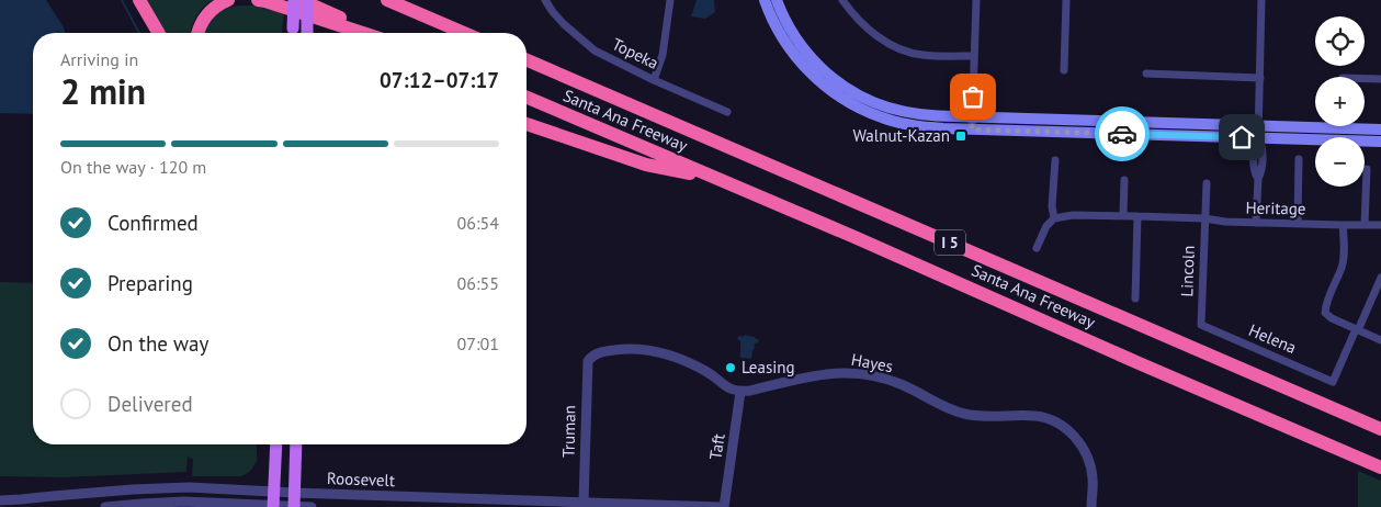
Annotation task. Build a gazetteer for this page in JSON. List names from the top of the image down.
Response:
{
  "streets": {
    "highway": ["Santa Ana Freeway", "I 5"],
    "street": [
      "Topeka",
      "Heritage",
      "Lincoln",
      "Helena",
      "Hayes",
      "Truman",
      "Taft",
      "Roosevelt"
    ]
  },
  "crossings": [
    ["Heritage", "Lincoln"],
    ["Lincoln", "Helena"],
    ["Hayes", "Truman"],
    ["Hayes", "Taft"],
    ["Truman", "Taft"],
    ["Truman", "Roosevelt"],
    ["Taft", "Roosevelt"]
  ],
  "places": {
    "transit": ["Walnut-Kazan"],
    "other": ["Leasing"]
  },
  "page": {
    "map_buttons": ["+", "−"],
    "heading": ["2 min", "Arriving in", "07:12–07:17"],
    "bar": "On the way · 120 m",
    "list": [
      ["Confirmed", "06:54"],
      ["Preparing", "06:55"],
      ["On the way", "07:01"],
      "Delivered"
    ]
  }
}
